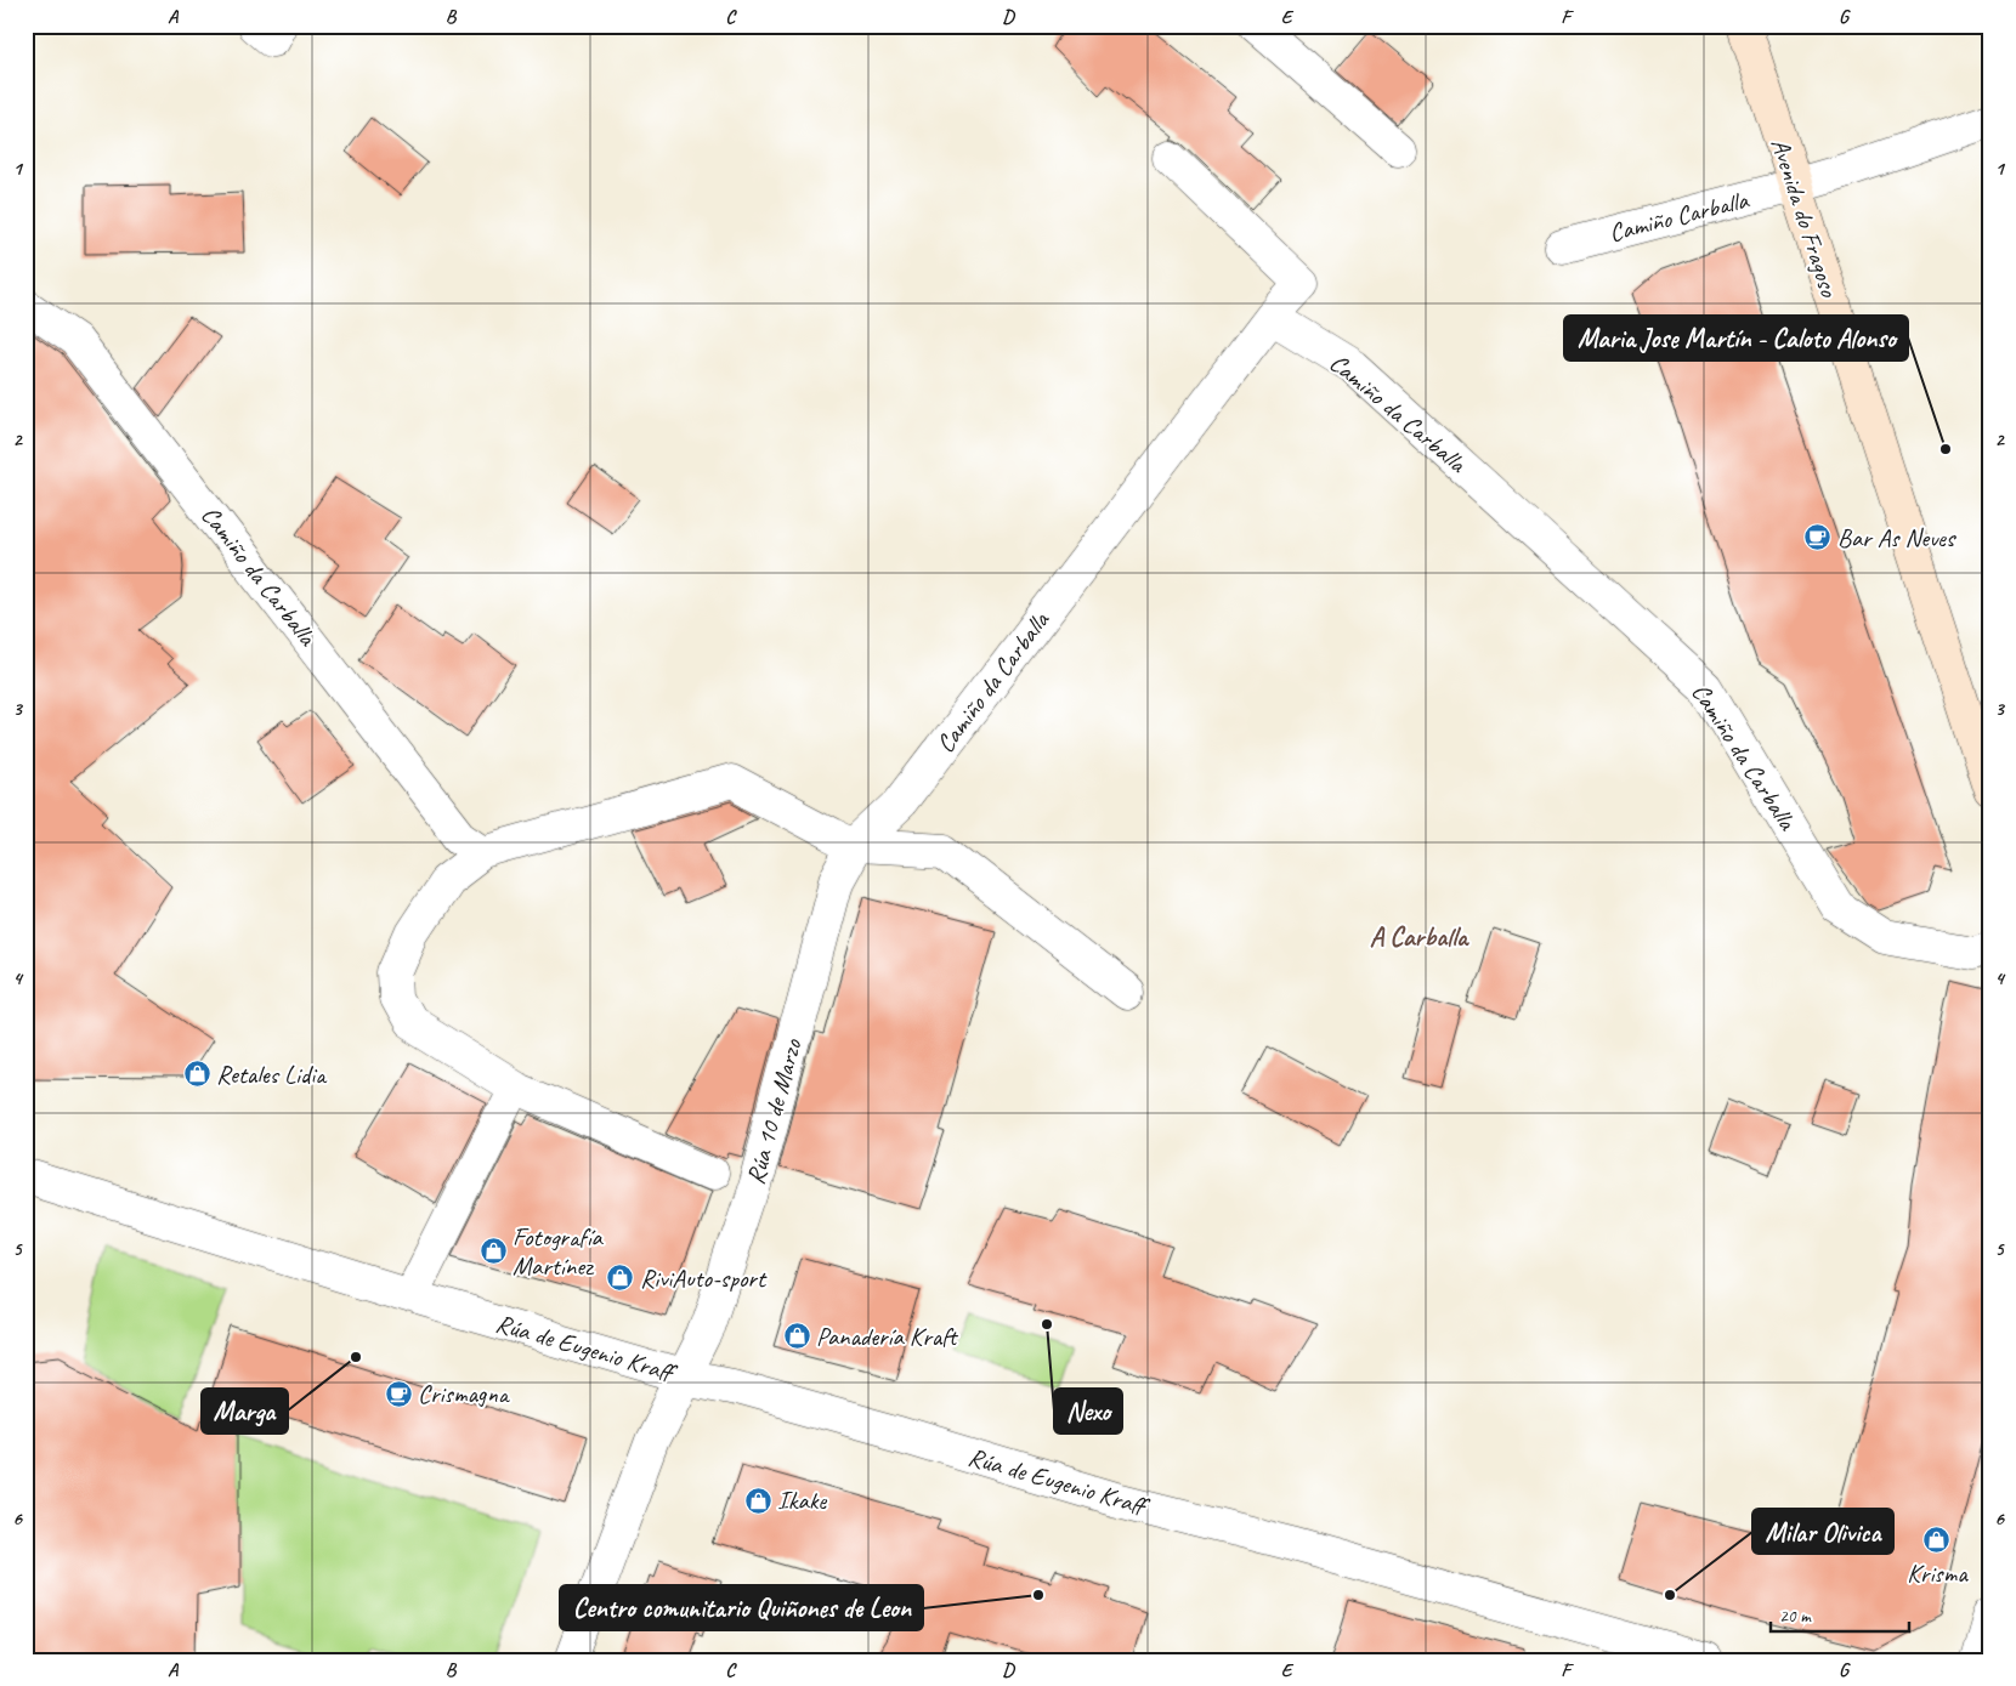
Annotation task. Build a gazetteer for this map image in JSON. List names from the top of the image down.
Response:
{
  "streets": {
    "main road": ["Avenida do Fragoso"],
    "street": [
      "Camiño Carballa",
      "Camiño da Carballa",
      "Rúa 10 de Marzo",
      "Rúa de Eugenio Kraff"
    ]
  },
  "crossings": [
    ["Camiño Carballa", "Avenida do Fragoso"],
    ["Camiño da Carballa", "Rúa 10 de Marzo"],
    ["Rúa 10 de Marzo", "Rúa de Eugenio Kraff"]
  ],
  "districts": ["A Carballa"],
  "places": {
    "other": [
      "Maria Jose Martín - Caloto Alonso",
      "Nexo",
      "Marga",
      "Centro comunitario Quiñones de Leon",
      "Milar Olivica"
    ],
    "cafe": ["Bar As Neves", "Crismagna"],
    "shop": [
      "Retales Lidia",
      "Fotografía Martínez",
      "RiviAuto-sport",
      "Panadería Kraft",
      "Ikake",
      "Krisma"
    ]
  },
  "scale_bar": "20 m",
  "grid": {
    "columns": [
      "A",
      "B",
      "C",
      "D",
      "E",
      "F",
      "G"
    ],
    "rows": [
      "1",
      "2",
      "3",
      "4",
      "5",
      "6"
    ]
  }
}
